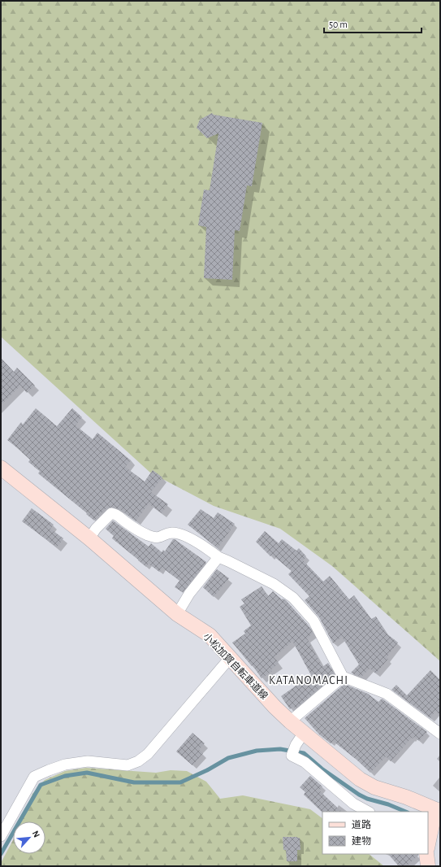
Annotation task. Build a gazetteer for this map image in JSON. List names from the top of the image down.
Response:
{
  "streets": {
    "main road": ["小松加賀自転車道線"]
  },
  "districts": ["KATANOMACHI"],
  "legend": ["道路", "建物"],
  "scale_bar": "50 m",
  "north": "top right"
}
